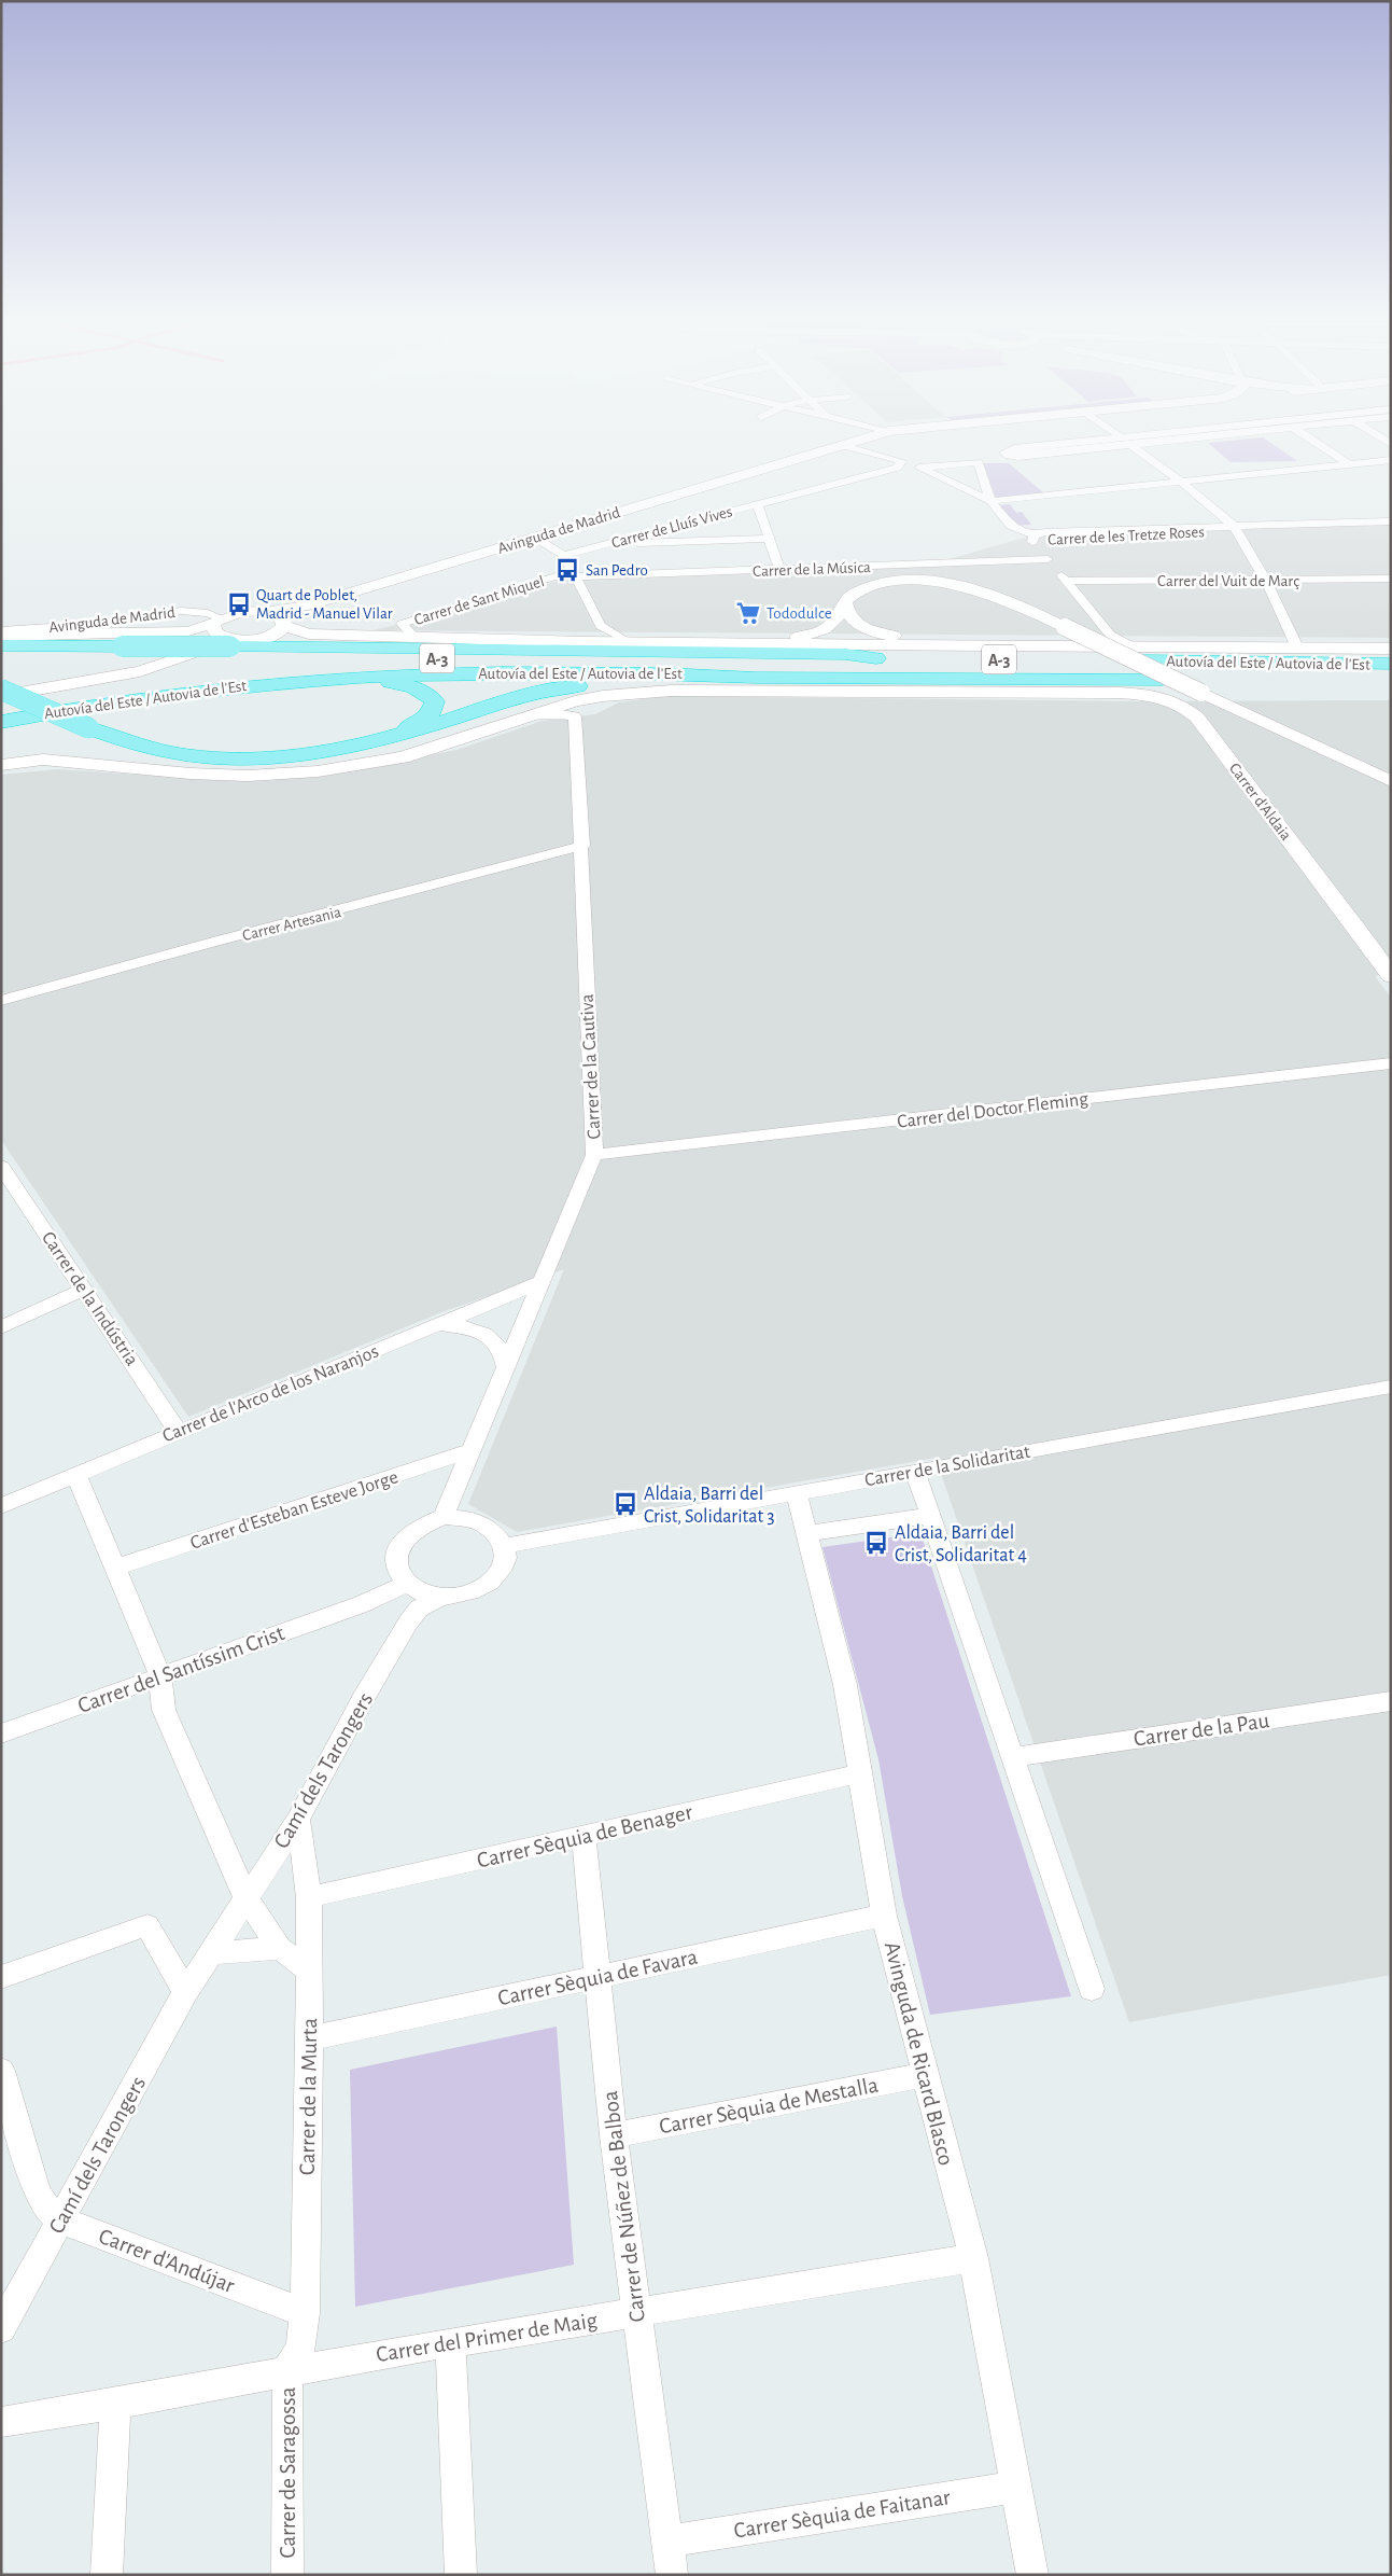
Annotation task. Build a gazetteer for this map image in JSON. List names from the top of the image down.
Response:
{
  "streets": {
    "highway": ["A-3", "Autovía del Este / Autovia de l'Est"],
    "street": [
      "Carrer de Lluís Vives",
      "Avinguda de Madrid",
      "Carrer de les Tretze Roses",
      "Carrer de la Música",
      "Carrer del Vuit de Març",
      "Carrer de Sant Miquel",
      "Carrer d'Aldaia",
      "Carrer Artesania",
      "Carrer de la Cautiva",
      "Carrer del Doctor Fleming",
      "Carrer de la Indústria",
      "Carrer de l'Arco de los Naranjos",
      "Carrer de la Solidaritat",
      "Carrer d'Esteban Esteve Jorge",
      "Carrer del Santíssim Crist",
      "Carrer de la Pau",
      "Camí dels Tarongers",
      "Carrer Sèquia de Benager",
      "Carrer Sèquia de Favara",
      "Avinguda de Ricard Blasco",
      "Carrer de la Murta",
      "Carrer Sèquia de Mestalla",
      "Carrer de Núñez de Balboa",
      "Carrer d'Andújar",
      "Carrer del Primer de Maig",
      "Carrer de Saragossa",
      "Carrer Sèquia de Faitanar"
    ]
  },
  "crossings": [
    ["Carrer de Lluís Vives", "Avinguda de Madrid"],
    ["Carrer de la Música", "Carrer de Sant Miquel"],
    ["Carrer Artesania", "Carrer de la Cautiva"],
    ["Carrer de la Cautiva", "Carrer del Doctor Fleming"],
    ["Carrer de la Cautiva", "Carrer de l'Arco de los Naranjos"],
    ["Carrer de la Cautiva", "Carrer de la Solidaritat"],
    ["Carrer de la Cautiva", "Carrer d'Esteban Esteve Jorge"],
    ["Carrer de la Cautiva", "Carrer del Santíssim Crist"],
    ["Carrer de la Cautiva", "Camí dels Tarongers"],
    ["Carrer de la Indústria", "Carrer de l'Arco de los Naranjos"],
    ["Carrer de la Solidaritat", "Carrer del Santíssim Crist"],
    ["Carrer de la Solidaritat", "Camí dels Tarongers"],
    ["Carrer de la Solidaritat", "Avinguda de Ricard Blasco"],
    ["Carrer del Santíssim Crist", "Camí dels Tarongers"],
    ["Camí dels Tarongers", "Carrer de la Murta"],
    ["Camí dels Tarongers", "Carrer d'Andújar"],
    ["Carrer Sèquia de Benager", "Avinguda de Ricard Blasco"],
    ["Carrer Sèquia de Benager", "Carrer de la Murta"],
    ["Carrer Sèquia de Benager", "Carrer de Núñez de Balboa"],
    ["Carrer Sèquia de Favara", "Avinguda de Ricard Blasco"],
    ["Carrer Sèquia de Favara", "Carrer de la Murta"],
    ["Carrer Sèquia de Favara", "Carrer de Núñez de Balboa"],
    ["Avinguda de Ricard Blasco", "Carrer Sèquia de Mestalla"],
    ["Avinguda de Ricard Blasco", "Carrer del Primer de Maig"],
    ["Avinguda de Ricard Blasco", "Carrer Sèquia de Faitanar"],
    ["Carrer de la Murta", "Carrer d'Andújar"],
    ["Carrer de la Murta", "Carrer del Primer de Maig"],
    ["Carrer de la Murta", "Carrer de Saragossa"],
    ["Carrer Sèquia de Mestalla", "Carrer de Núñez de Balboa"],
    ["Carrer de Núñez de Balboa", "Carrer del Primer de Maig"],
    ["Carrer de Núñez de Balboa", "Carrer Sèquia de Faitanar"],
    ["Carrer del Primer de Maig", "Carrer de Saragossa"]
  ],
  "places": {
    "bus stop": [
      "San Pedro",
      "Quart de Poblet, Madrid - Manuel Vilar",
      "Aldaia, Barri del Crist, Solidaritat 3",
      "Aldaia, Barri del Crist, Solidaritat 4"
    ],
    "supermarket": ["Tododulce"]
  }
}
